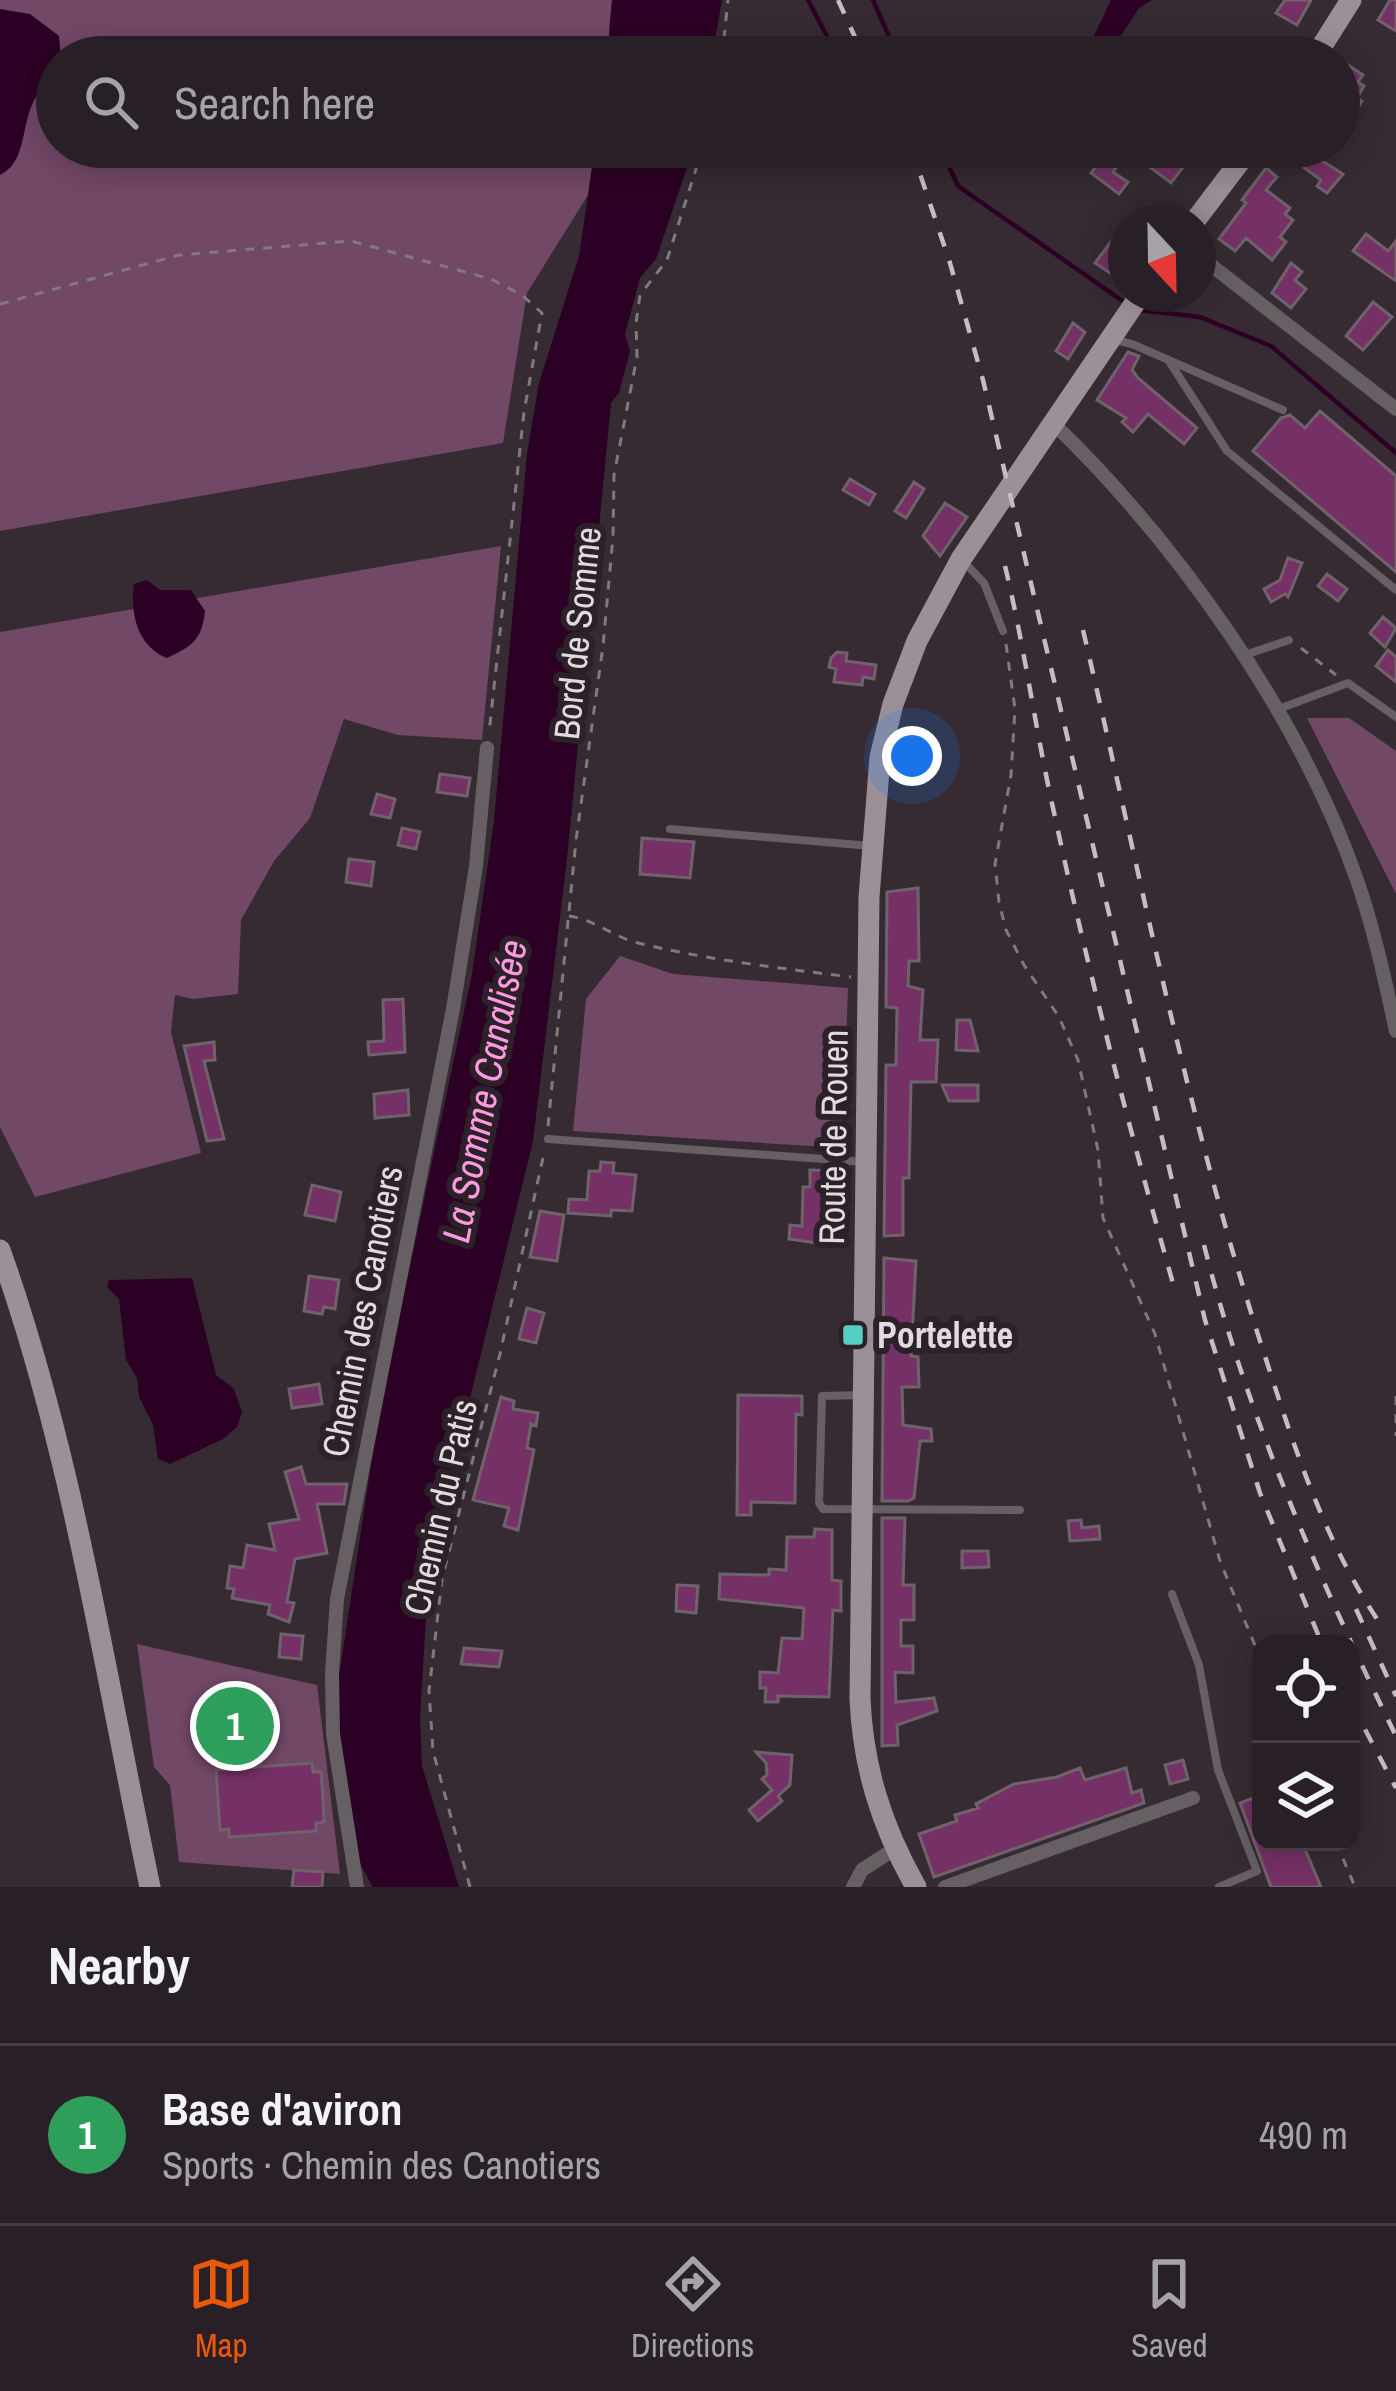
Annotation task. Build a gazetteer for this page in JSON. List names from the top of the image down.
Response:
{
  "streets": {
    "main road": ["Route de Rouen"],
    "street": ["Chemin des Canotiers"],
    "path": ["Bord de Somme", "Chemin du Patis"]
  },
  "crossings": [
    ["Bord de Somme", "Chemin du Patis"]
  ],
  "water": ["La Somme Canalisée"],
  "places": {
    "transit": ["Portelette"]
  },
  "north": "bottom",
  "page": {
    "search": "Search here",
    "pins": "1",
    "heading": "Nearby",
    "list": [
      {
        "mark": "1",
        "name": "Base d'aviron",
        "note": "Sports · Chemin des Canotiers",
        "value": "490 m"
      }
    ],
    "nav": ["Map", "Directions", "Saved"]
  }
}
